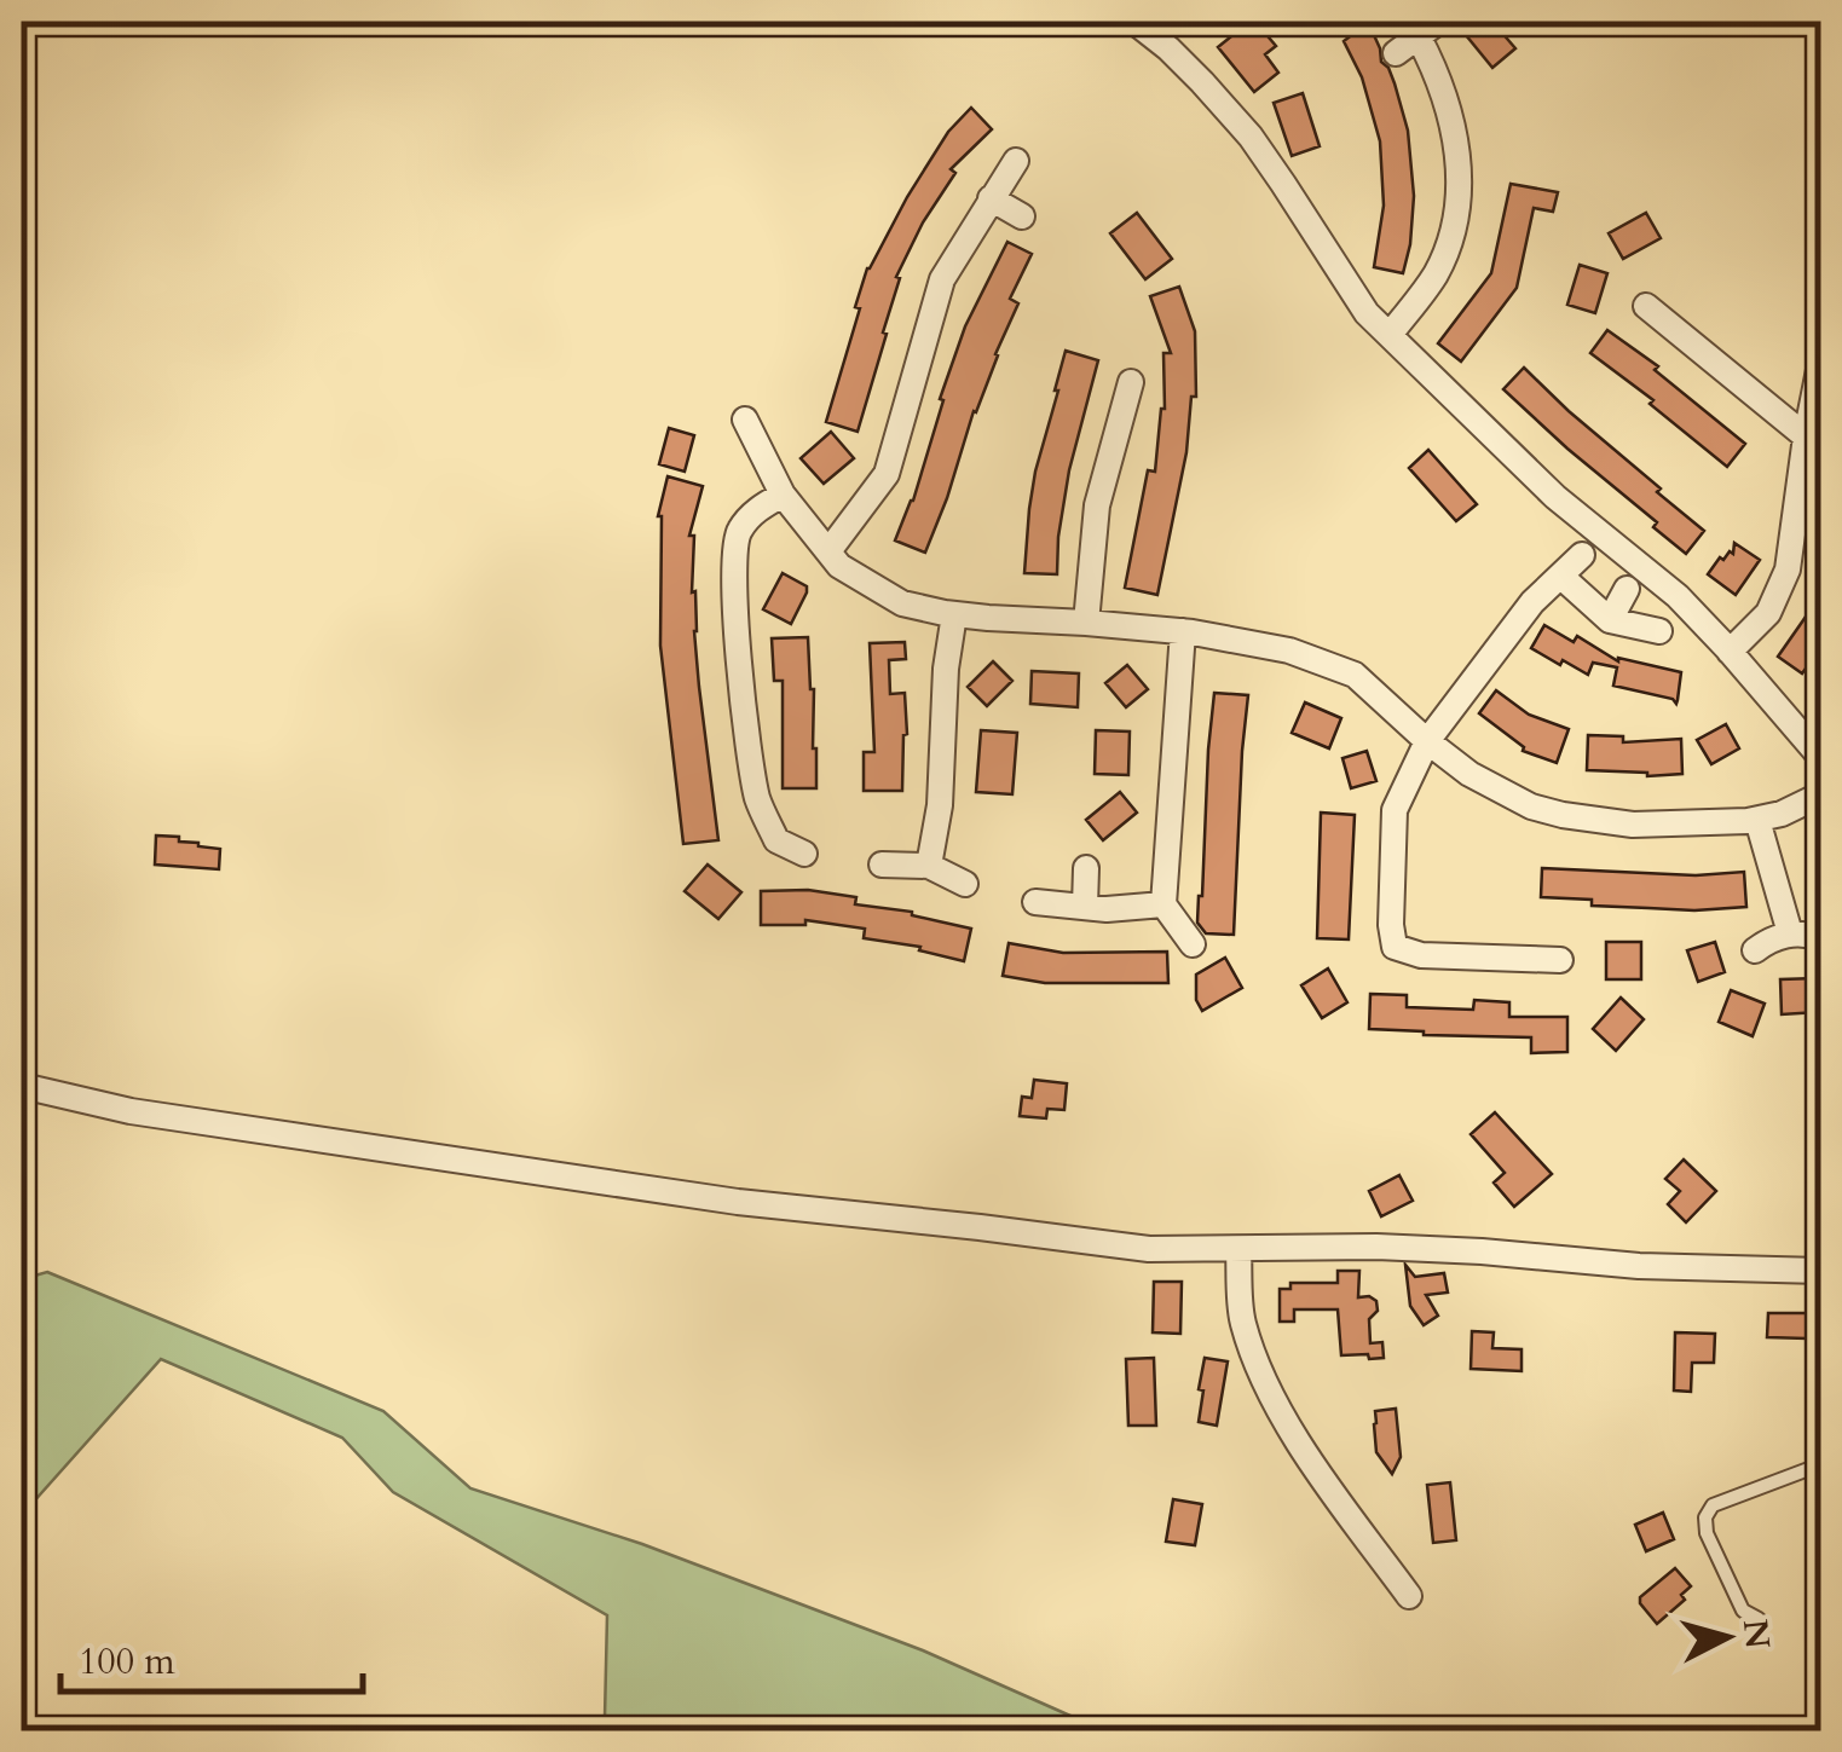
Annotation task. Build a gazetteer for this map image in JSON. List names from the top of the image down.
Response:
{
  "scale_bar": "100 m",
  "north": "right"
}
